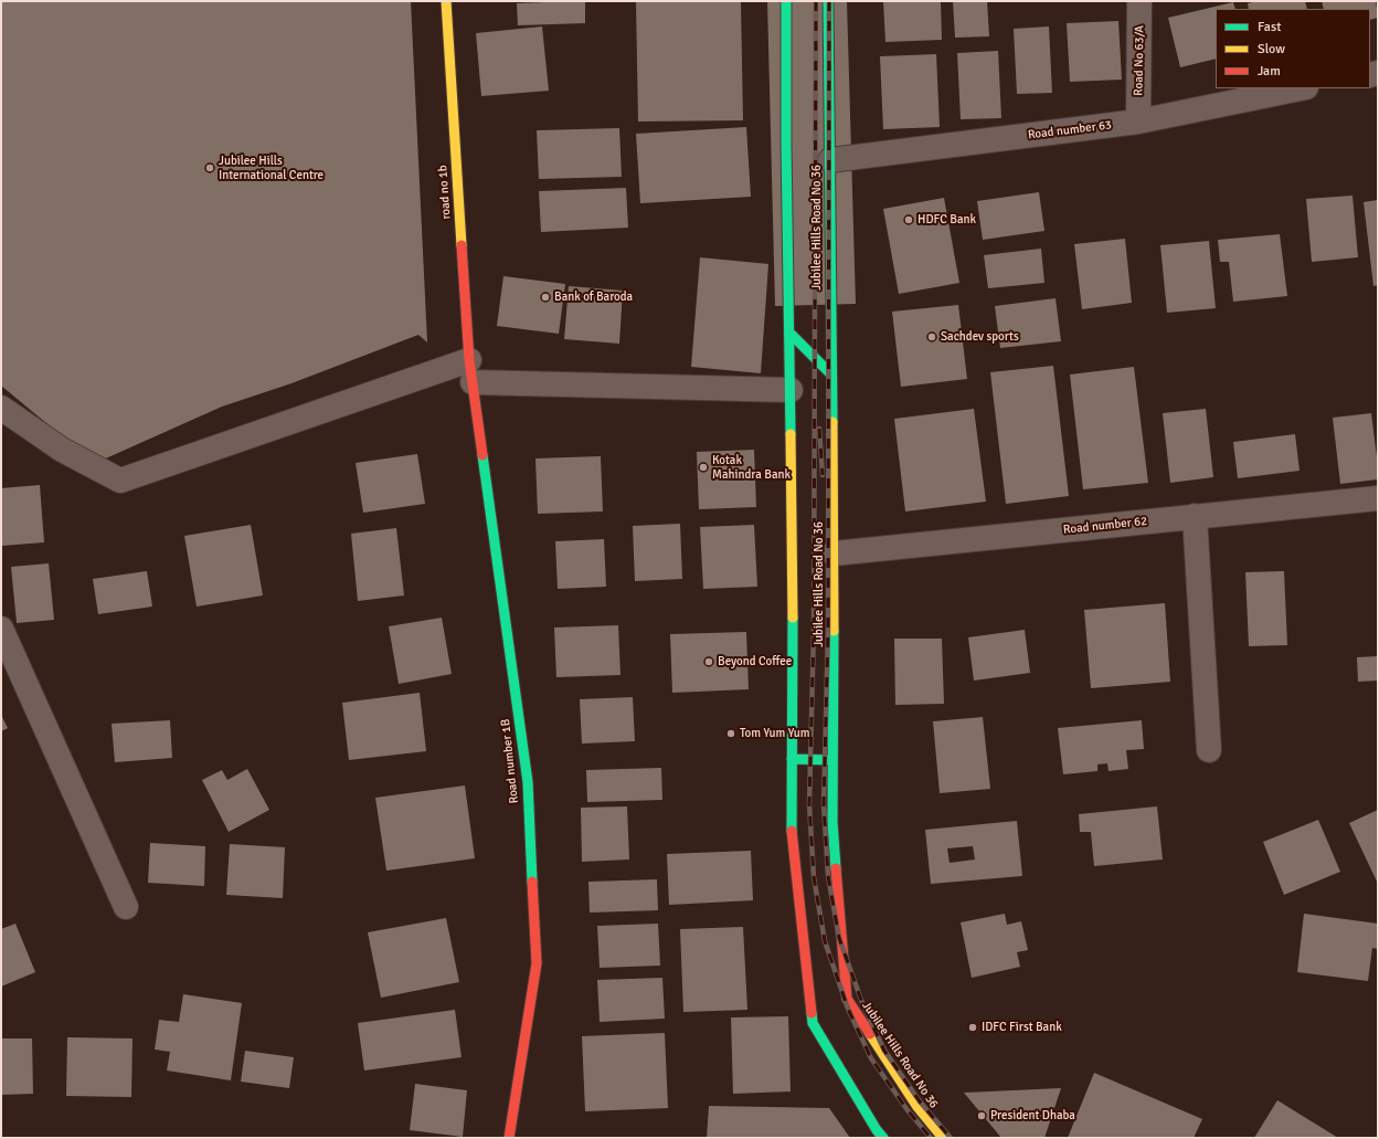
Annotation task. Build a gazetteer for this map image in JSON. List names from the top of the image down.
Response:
{
  "streets": {
    "main road": ["road no 1b", "Jubilee Hills Road No 36", "Road number 1B"],
    "street": ["Road No 63/A", "Road number 63", "Road number 62"]
  },
  "crossings": [
    ["Road No 63/A", "Road number 63"],
    ["Road number 63", "Jubilee Hills Road No 36"],
    ["road no 1b", "Road number 1B"],
    ["Jubilee Hills Road No 36", "Road number 62"]
  ],
  "places": [
    "Jubilee Hills International Centre",
    "HDFC Bank",
    "Bank of Baroda",
    "Sachdev sports",
    "Kotak Mahindra Bank",
    "Beyond Coffee",
    "Tom Yum Yum",
    "IDFC First Bank",
    "President Dhaba"
  ],
  "legend": ["Fast", "Slow", "Jam"]
}
